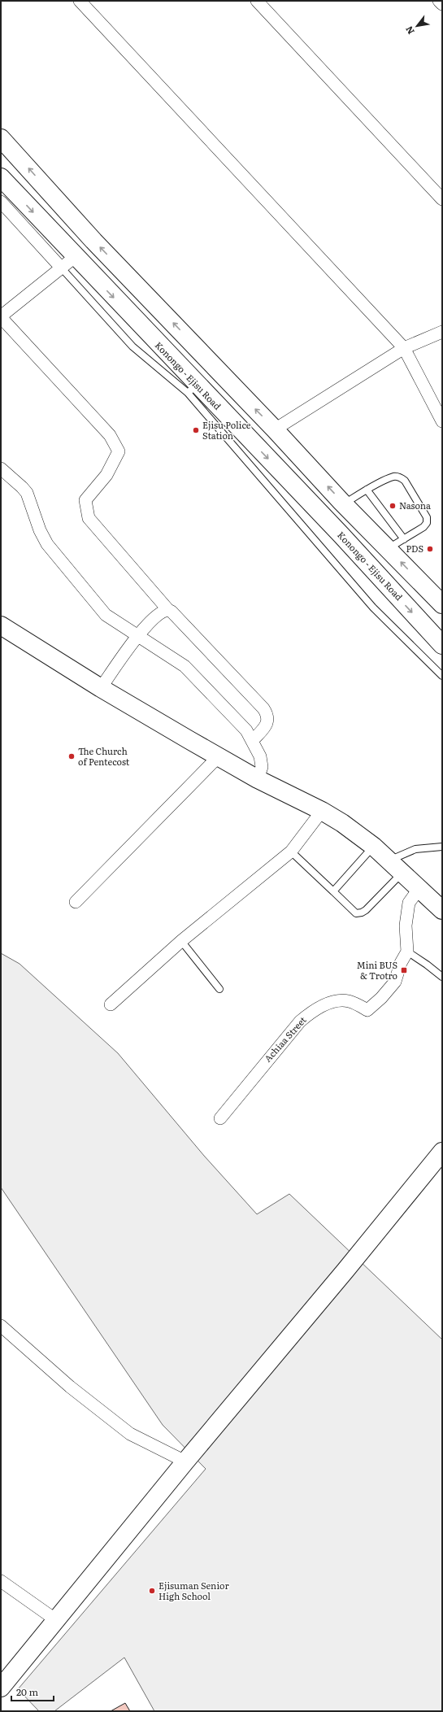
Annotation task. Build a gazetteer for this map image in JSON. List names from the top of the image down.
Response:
{
  "streets": {
    "main road": ["Konongo - Ejisu Road"],
    "street": ["Achiaa Street"]
  },
  "places": {
    "other": [
      "Ejisu Police Station",
      "Nasona",
      "PDS",
      "The Church of Pentecost",
      "Ejisuman Senior High School"
    ],
    "transit": ["Mini BUS & Trotro"]
  },
  "scale_bar": "20 m",
  "north": "bottom left"
}
